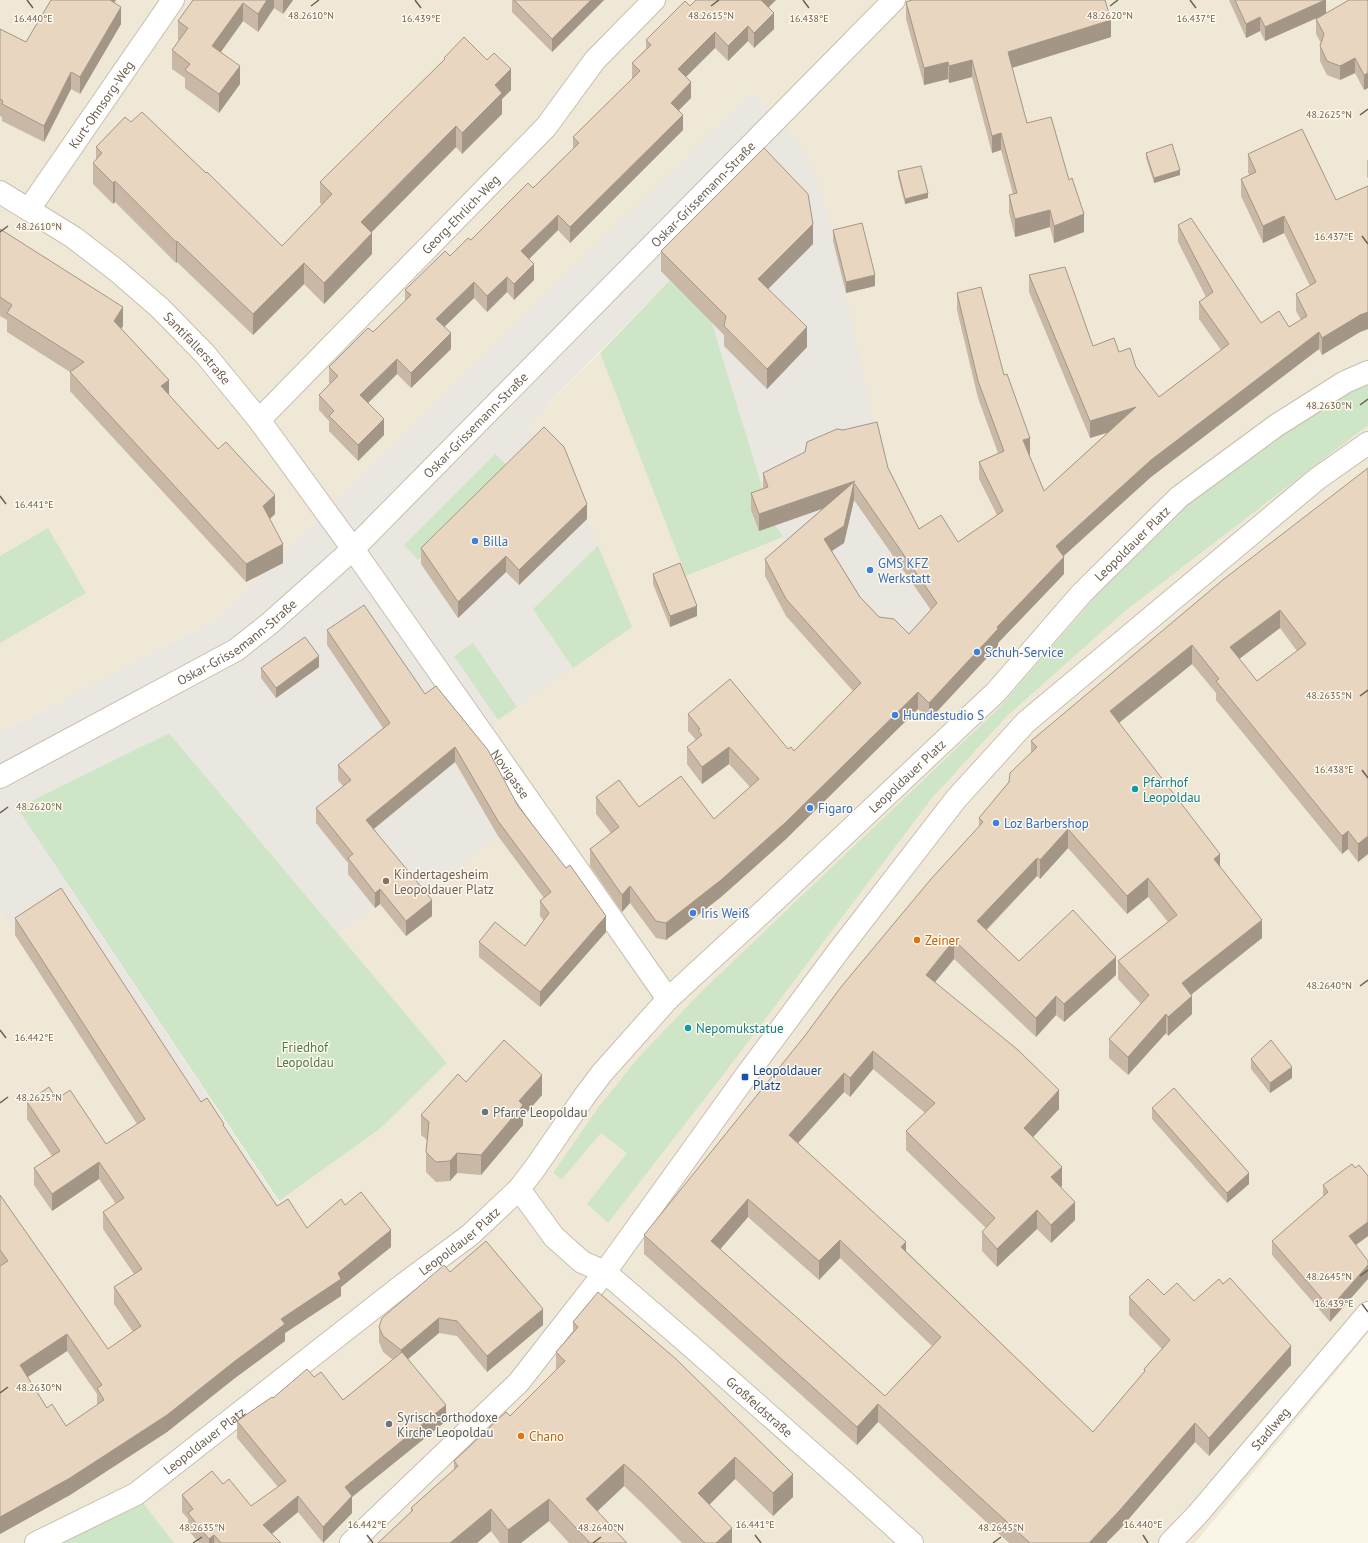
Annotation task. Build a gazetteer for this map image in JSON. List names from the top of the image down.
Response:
{
  "streets": {
    "street": [
      "Kurt-Ohnsorg-Weg",
      "Oskar-Grissemann-Straße",
      "Georg-Ehrlich-Weg",
      "Santifallerstraße",
      "Leopoldauer Platz",
      "Novigasse",
      "Großfeldstraße",
      "Stadlweg"
    ]
  },
  "crossings": [
    ["Kurt-Ohnsorg-Weg", "Santifallerstraße"],
    ["Oskar-Grissemann-Straße", "Santifallerstraße"],
    ["Oskar-Grissemann-Straße", "Novigasse"],
    ["Georg-Ehrlich-Weg", "Santifallerstraße"],
    ["Santifallerstraße", "Novigasse"],
    ["Leopoldauer Platz", "Novigasse"],
    ["Leopoldauer Platz", "Großfeldstraße"]
  ],
  "parks": ["Friedhof Leopoldau"],
  "places": {
    "other": [
      "Billa",
      "GMS KFZ Werkstatt",
      "Schuh-Service",
      "Hundestudio S",
      "Pfarrhof Leopoldau",
      "Figaro",
      "Loz Barbershop",
      "Kindertagesheim Leopoldauer Platz",
      "Iris Weiß",
      "Zeiner",
      "Nepomukstatue",
      "Pfarre Leopoldau",
      "Syrisch-orthodoxe Kirche Leopoldau",
      "Chano"
    ],
    "transit": ["Leopoldauer Platz"]
  },
  "coordinates": [
    "48.2610°N",
    "48.2615°N",
    "48.2620°N",
    "16.440°E",
    "16.439°E",
    "16.438°E",
    "16.437°E",
    "48.2625°N",
    "48.2630°N",
    "16.441°E",
    "48.2635°N",
    "48.2640°N",
    "16.442°E",
    "48.2645°N"
  ]
}
